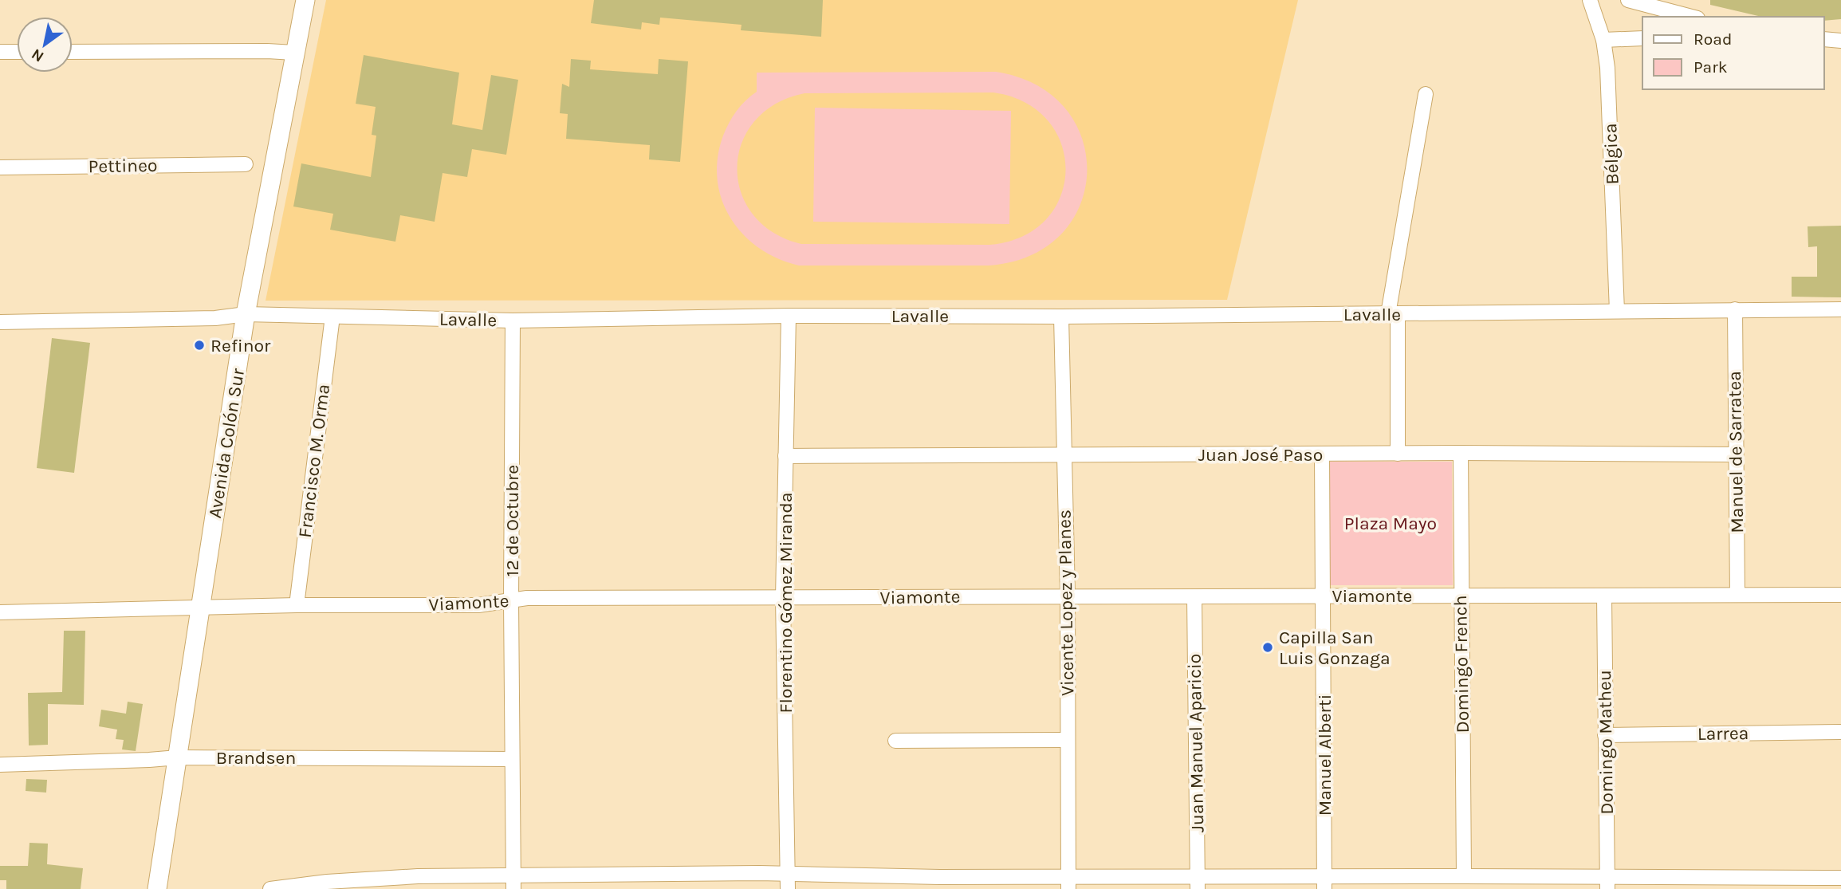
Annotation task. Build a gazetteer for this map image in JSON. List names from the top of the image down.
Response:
{
  "streets": {
    "main road": ["Avenida Colón Sur"],
    "street": [
      "Bélgica",
      "Pettineo",
      "Lavalle",
      "Manuel de Sarratea",
      "Juan José Paso",
      "Francisco M. Orma",
      "12 de Octubre",
      "Viamonte",
      "Florentino Gómez Miranda",
      "Vicente Lopez y Planes",
      "Domingo French",
      "Larrea",
      "Domingo Matheu",
      "Juan Manuel Aparicio",
      "Manuel Alberti",
      "Brandsen"
    ]
  },
  "crossings": [
    ["Bélgica", "Lavalle"],
    ["Lavalle", "Avenida Colón Sur"],
    ["Lavalle", "Manuel de Sarratea"],
    ["Lavalle", "Francisco M. Orma"],
    ["Lavalle", "12 de Octubre"],
    ["Lavalle", "Florentino Gómez Miranda"],
    ["Lavalle", "Vicente Lopez y Planes"],
    ["Avenida Colón Sur", "Viamonte"],
    ["Avenida Colón Sur", "Brandsen"],
    ["Manuel de Sarratea", "Juan José Paso"],
    ["Manuel de Sarratea", "Viamonte"],
    ["Juan José Paso", "Florentino Gómez Miranda"],
    ["Juan José Paso", "Vicente Lopez y Planes"],
    ["Juan José Paso", "Domingo French"],
    ["Juan José Paso", "Manuel Alberti"],
    ["Francisco M. Orma", "Viamonte"],
    ["12 de Octubre", "Viamonte"],
    ["12 de Octubre", "Brandsen"],
    ["Viamonte", "Florentino Gómez Miranda"],
    ["Viamonte", "Vicente Lopez y Planes"],
    ["Viamonte", "Domingo French"],
    ["Viamonte", "Domingo Matheu"],
    ["Viamonte", "Juan Manuel Aparicio"],
    ["Viamonte", "Manuel Alberti"],
    ["Larrea", "Domingo Matheu"]
  ],
  "parks": ["Plaza Mayo"],
  "places": ["Refinor", "Capilla San Luis Gonzaga"],
  "legend": ["Road", "Park"],
  "north": "bottom left"
}
